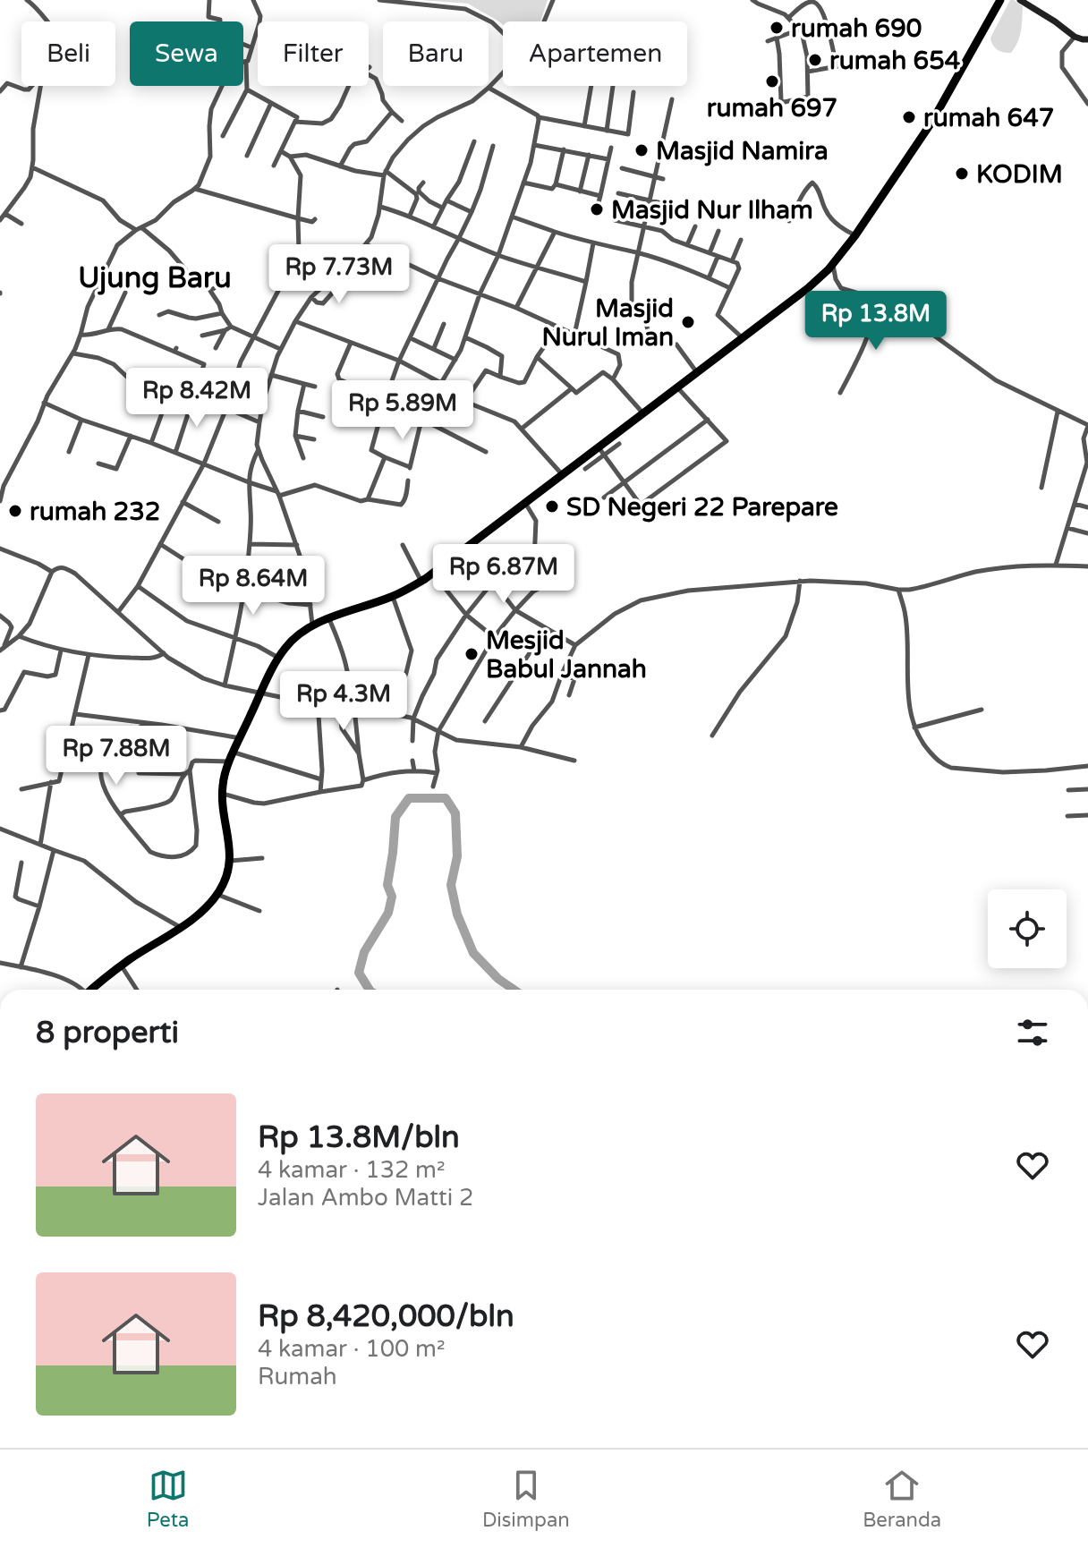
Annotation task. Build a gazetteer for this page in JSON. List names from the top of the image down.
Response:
{
  "districts": ["Ujung Baru"],
  "places": [
    "rumah 690",
    "rumah 654",
    "rumah 697",
    "rumah 647",
    "Masjid Namira",
    "KODIM",
    "Masjid Nur Ilham",
    "Masjid Nurul Iman",
    "SD Negeri 22 Parepare",
    "rumah 232",
    "Mesjid Babul Jannah"
  ],
  "page": {
    "chip": [
      "Beli",
      "Sewa",
      "Filter",
      "Baru",
      "Apartemen"
    ],
    "price": [
      "Rp 7.73M",
      "Rp 13.8M",
      "Rp 8.42M",
      "Rp 5.89M",
      "Rp 6.87M",
      "Rp 8.64M",
      "Rp 4.3M",
      "Rp 7.88M"
    ],
    "heading": "8 properti",
    "list": [
      {
        "name": "Rp 13.8M/bln",
        "note": "4 kamar · 132 m² · Jalan Ambo Matti 2"
      },
      {
        "name": "Rp 8,420,000/bln",
        "note": "4 kamar · 100 m² · Rumah"
      }
    ],
    "tabs": ["Peta", "Disimpan", "Beranda"]
  }
}
